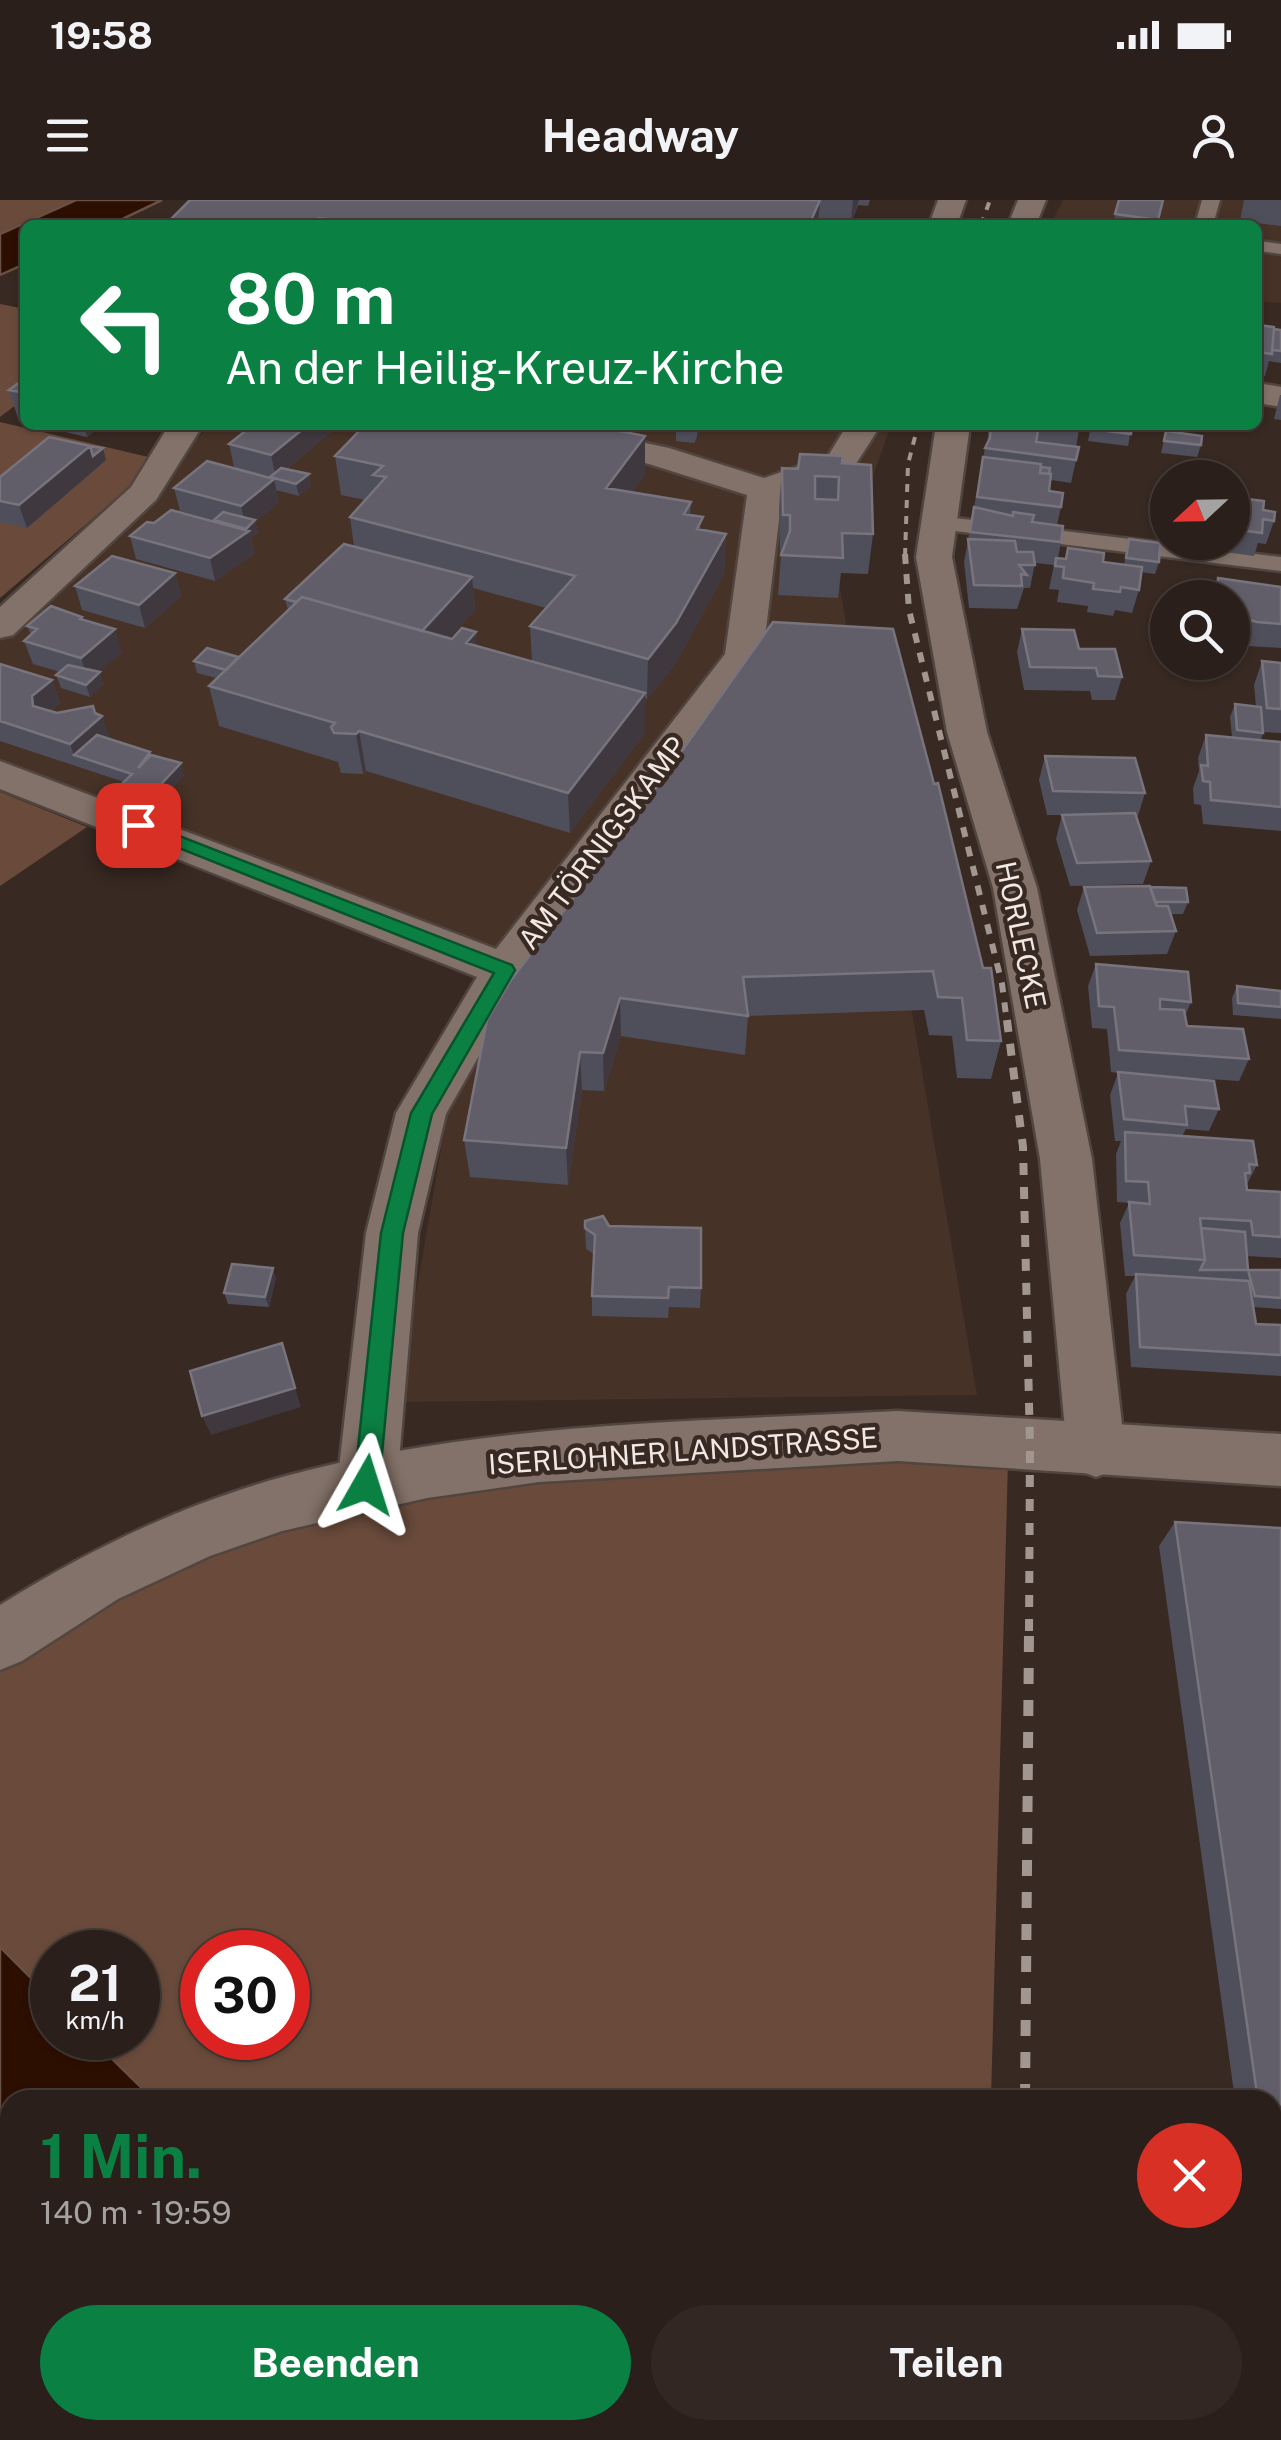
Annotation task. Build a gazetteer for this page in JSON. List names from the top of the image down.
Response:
{
  "streets": {
    "street": ["AM TÖRNIGSKAMP", "HORLECKE", "ISERLOHNER LANDSTRASSE"]
  },
  "crossings": [
    ["AM TÖRNIGSKAMP", "ISERLOHNER LANDSTRASSE"],
    ["HORLECKE", "ISERLOHNER LANDSTRASSE"]
  ],
  "north": "left",
  "page": {
    "status": "19:58",
    "header": "Headway",
    "turn": ["80 m", "An der Heilig-Kreuz-Kirche"],
    "speed": "21 km/h",
    "limit": "30",
    "heading": ["1 Min.", "140 m · 19:59"],
    "buttons": ["Beenden", "Teilen"]
  }
}
